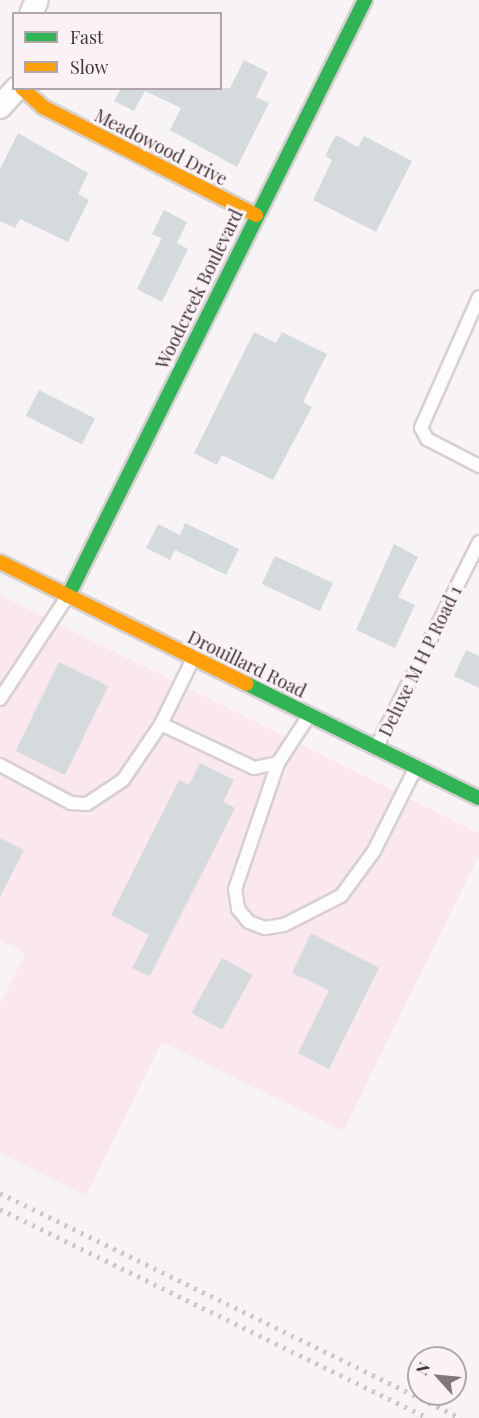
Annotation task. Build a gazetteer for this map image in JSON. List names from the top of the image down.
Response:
{
  "streets": {
    "street": ["Meadowood Drive", "Woodcreek Boulevard", "Drouillard Road"],
    "lane": ["Deluxe M H P Road 1"]
  },
  "crossings": [
    ["Meadowood Drive", "Woodcreek Boulevard"],
    ["Woodcreek Boulevard", "Drouillard Road"],
    ["Deluxe M H P Road 1", "Drouillard Road"]
  ],
  "legend": ["Fast", "Slow"],
  "north": "top left"
}
